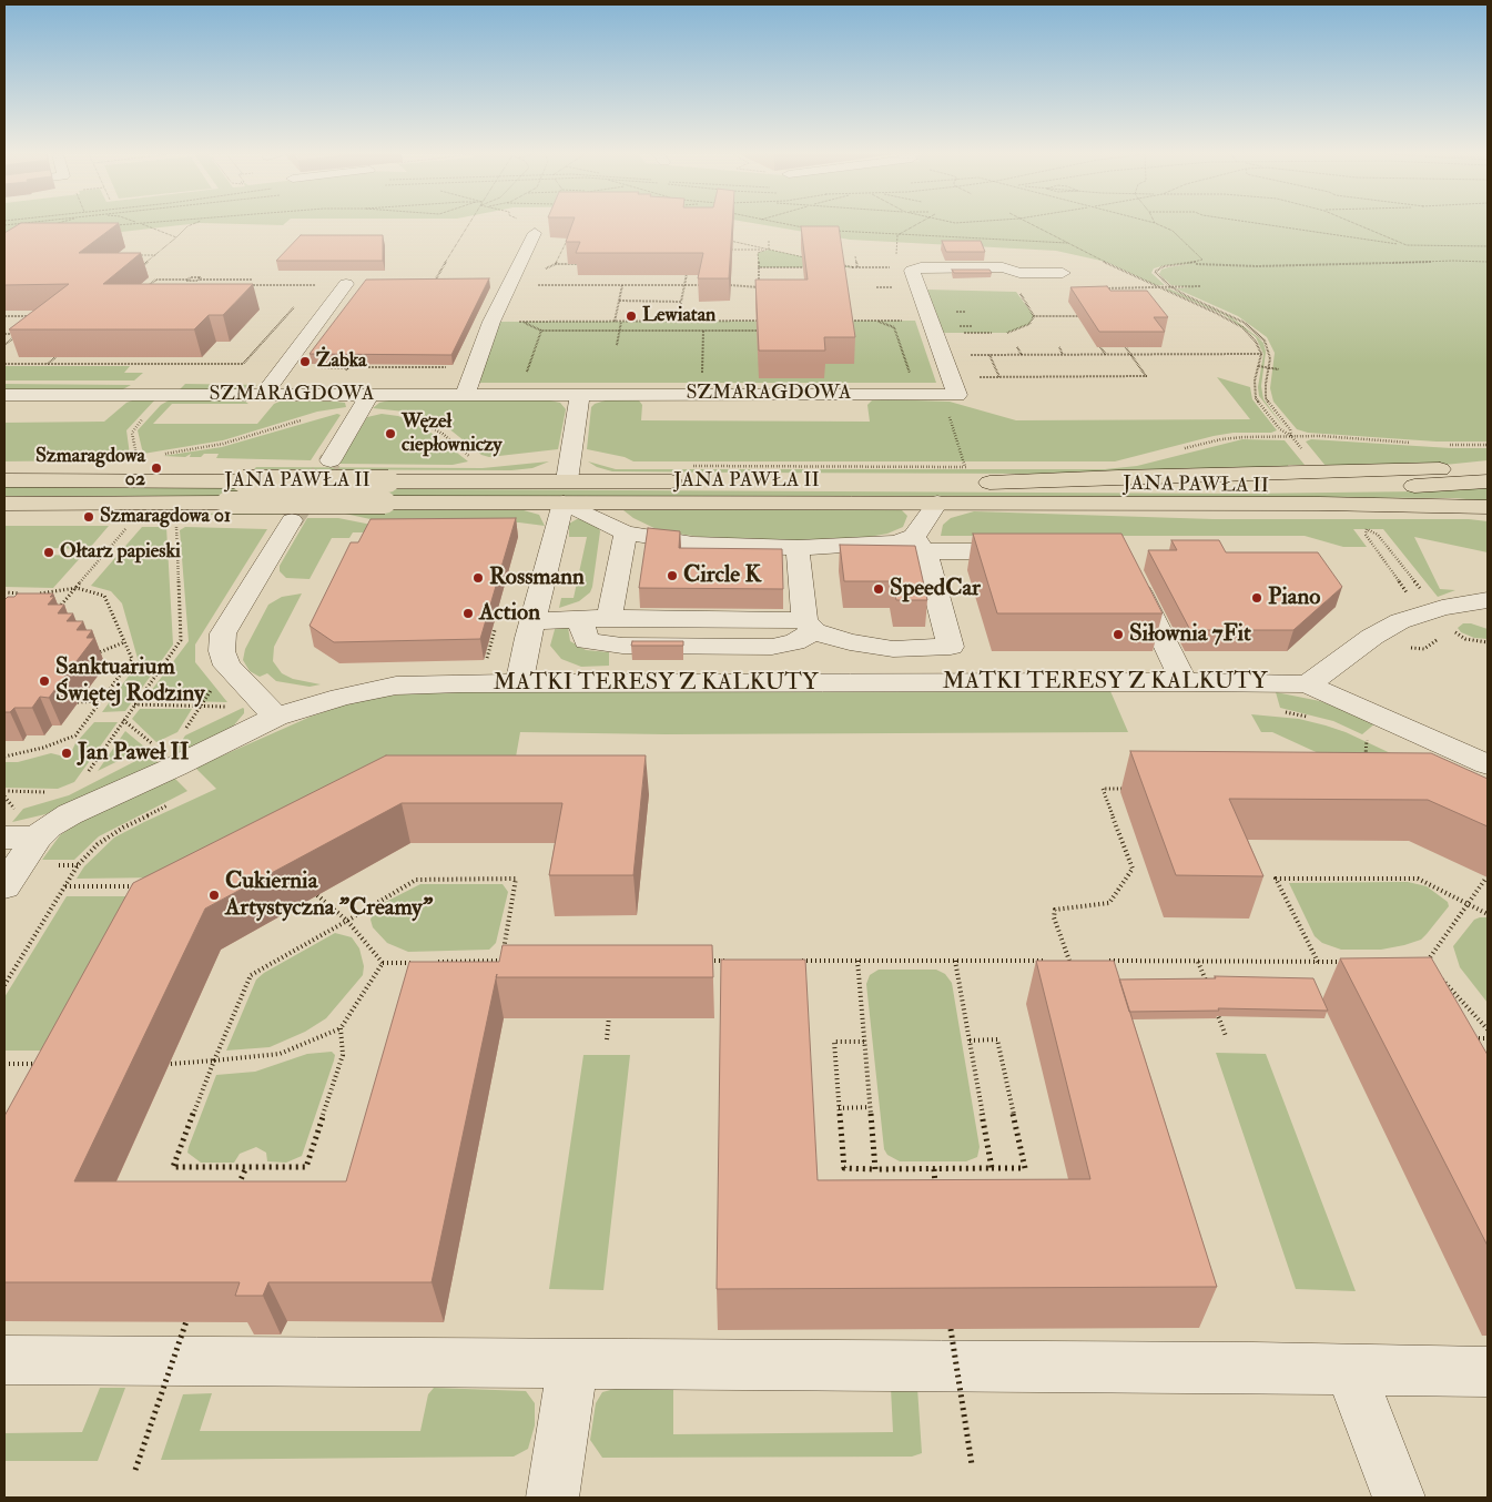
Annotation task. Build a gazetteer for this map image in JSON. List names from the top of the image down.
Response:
{
  "streets": {
    "main road": ["JANA PAWŁA II"],
    "street": ["SZMARAGDOWA", "MATKI TERESY Z KALKUTY"]
  },
  "places": [
    "Lewiatan",
    "Żabka",
    "Węzeł ciepłowniczy",
    "Szmaragdowa 02",
    "Szmaragdowa 01",
    "Ołtarz papieski",
    "Circle K",
    "Rossmann",
    "SpeedCar",
    "Piano",
    "Action",
    "Siłownia 7Fit",
    "Sanktuarium Świętej Rodziny",
    "Jan Paweł II",
    "Cukiernia Artystyczna \"Creamy\""
  ]
}
